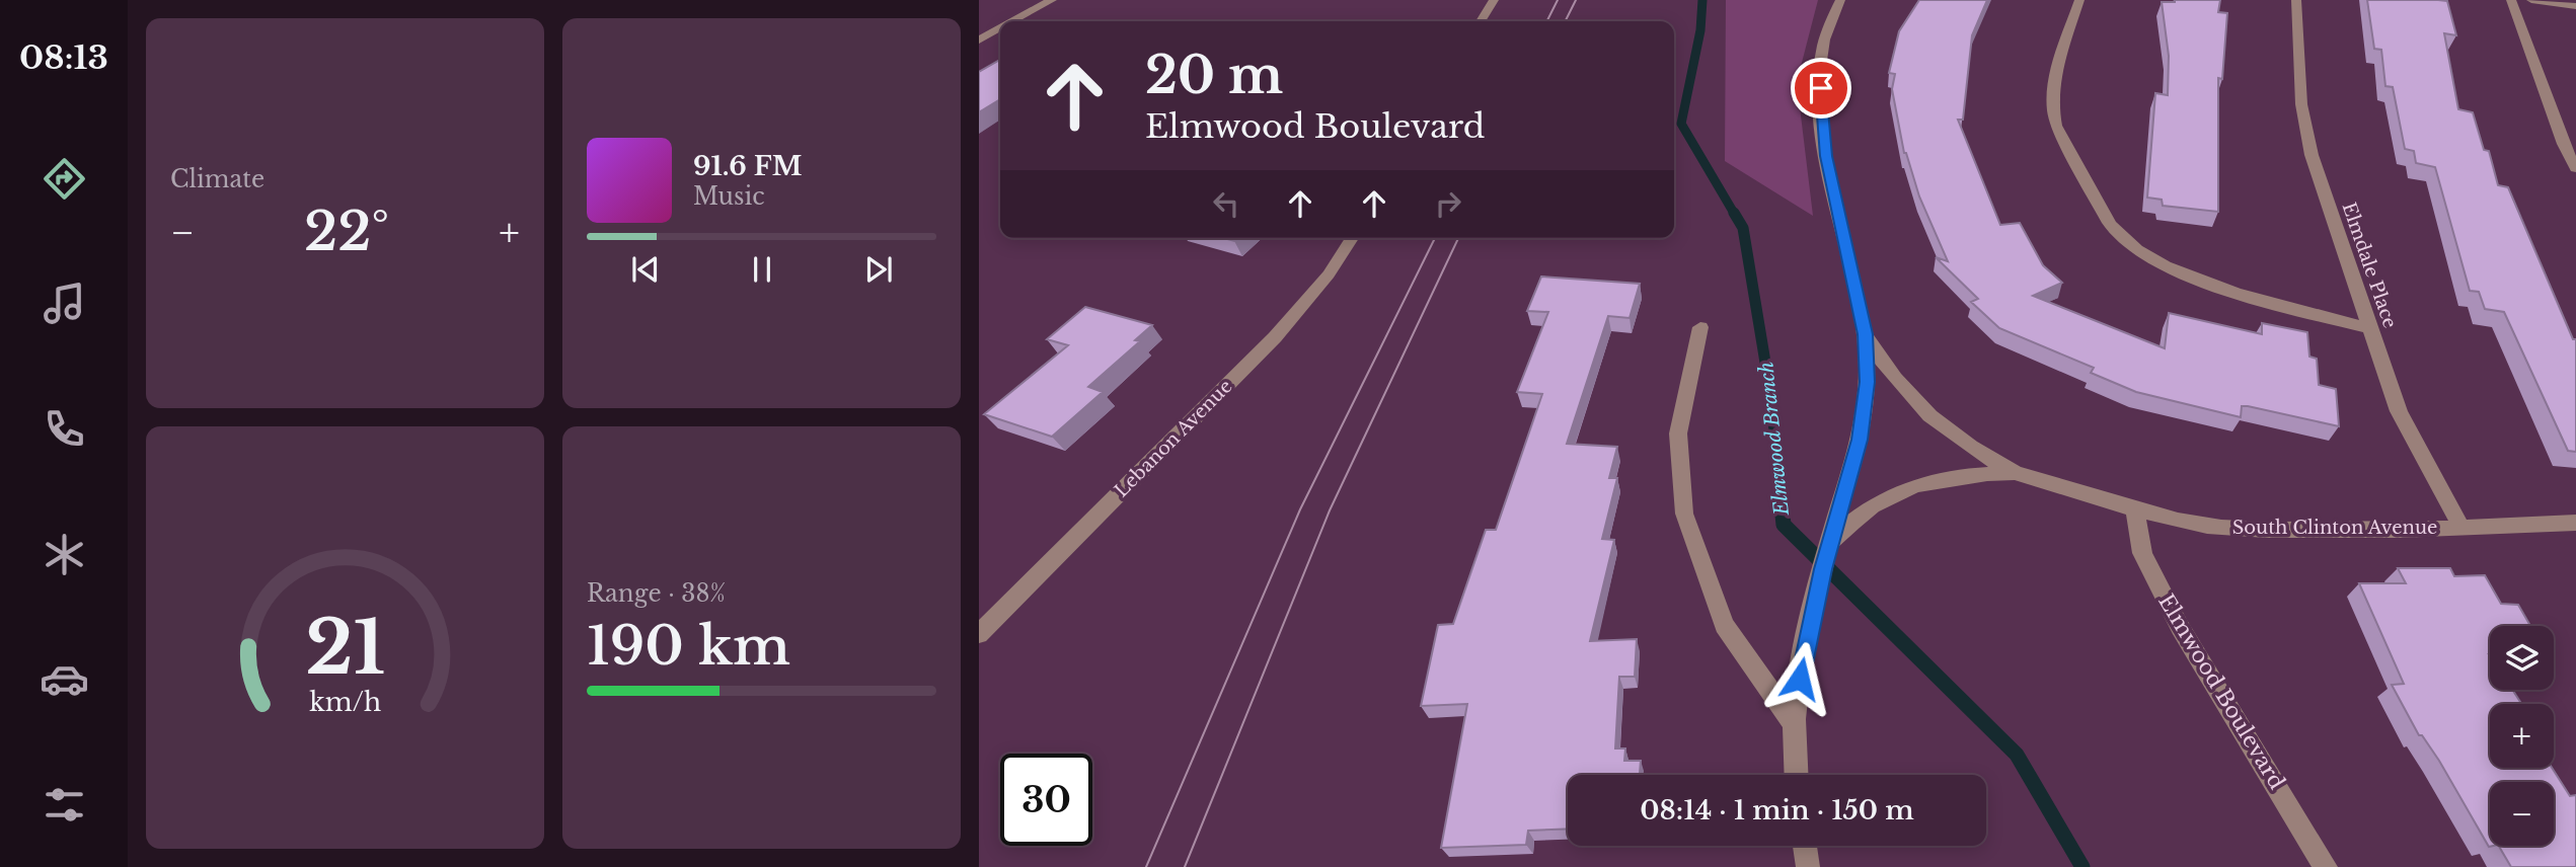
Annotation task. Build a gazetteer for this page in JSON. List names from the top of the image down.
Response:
{
  "streets": {
    "street": [
      "Elmdale Place",
      "Lebanon Avenue",
      "South Clinton Avenue",
      "Elmwood Boulevard"
    ]
  },
  "crossings": [
    ["Elmdale Place", "South Clinton Avenue"],
    ["South Clinton Avenue", "Elmwood Boulevard"]
  ],
  "water": ["Elmwood Branch"],
  "page": {
    "tabs": "08:13",
    "tile": [
      "Climate",
      ["Range · 38%", "190 km"]
    ],
    "turn": ["20 m", "Elmwood Boulevard"],
    "song": ["91.6 FM", "Music"],
    "heat": ["−", "22°", "+"],
    "map_buttons": ["+", "−"],
    "limit": "30",
    "trip": "08:14 · 1 min · 150 m",
    "gauge": ["21", "km/h"]
  }
}
